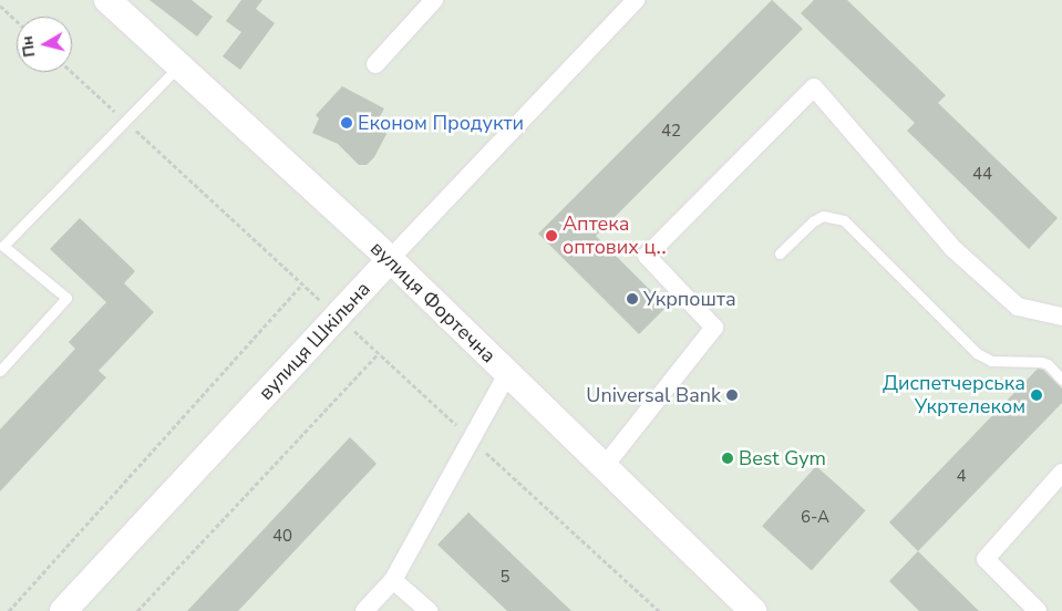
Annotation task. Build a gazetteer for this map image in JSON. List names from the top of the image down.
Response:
{
  "streets": {
    "main road": ["вулиця Фортечна", "вулиця Шкільна"]
  },
  "crossings": [
    ["вулиця Фортечна", "вулиця Шкільна"]
  ],
  "places": [
    "Економ Продукти",
    "Аптека оптових ц‥",
    "Укрпошта",
    "Universal Bank",
    "Диспетчерська Укртелеком",
    "Best Gym"
  ],
  "house_numbers": [
    "42",
    "44",
    "4",
    "6-А",
    "40",
    "5"
  ],
  "north": "left"
}
